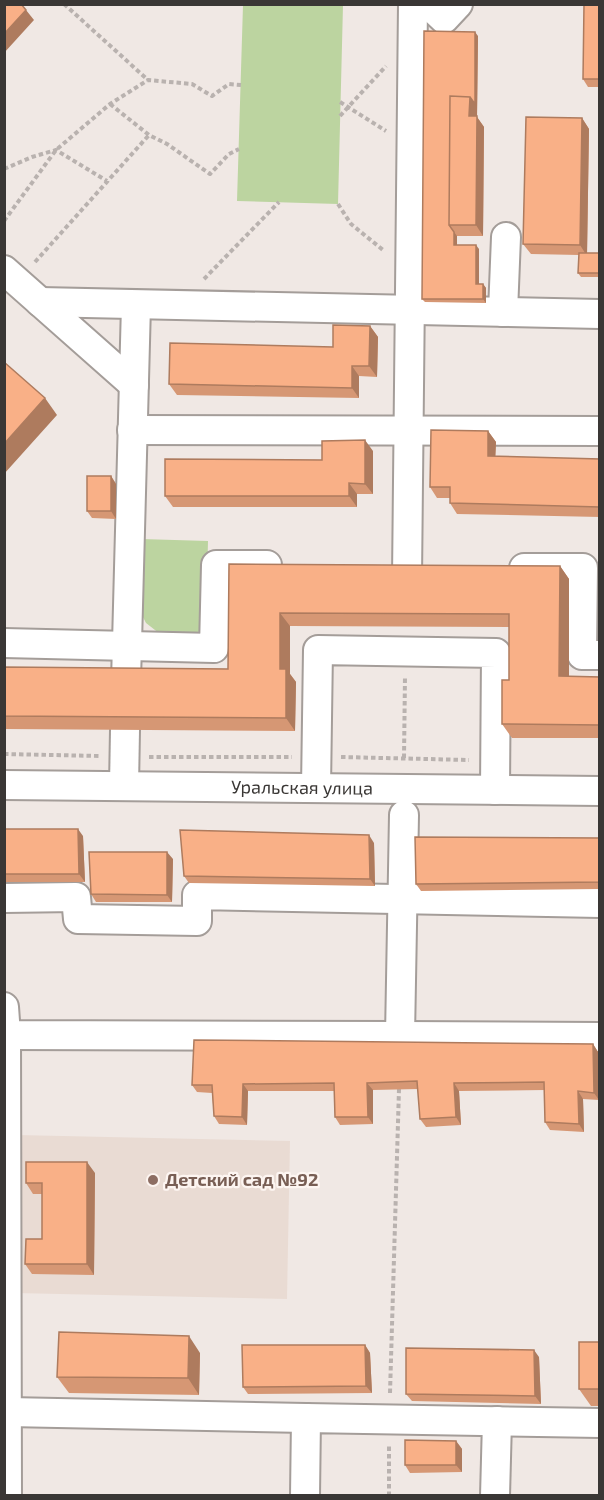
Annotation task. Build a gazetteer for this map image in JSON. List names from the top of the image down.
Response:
{
  "streets": {
    "street": ["Уральская улица"]
  },
  "places": ["Детский сад №92"]
}
